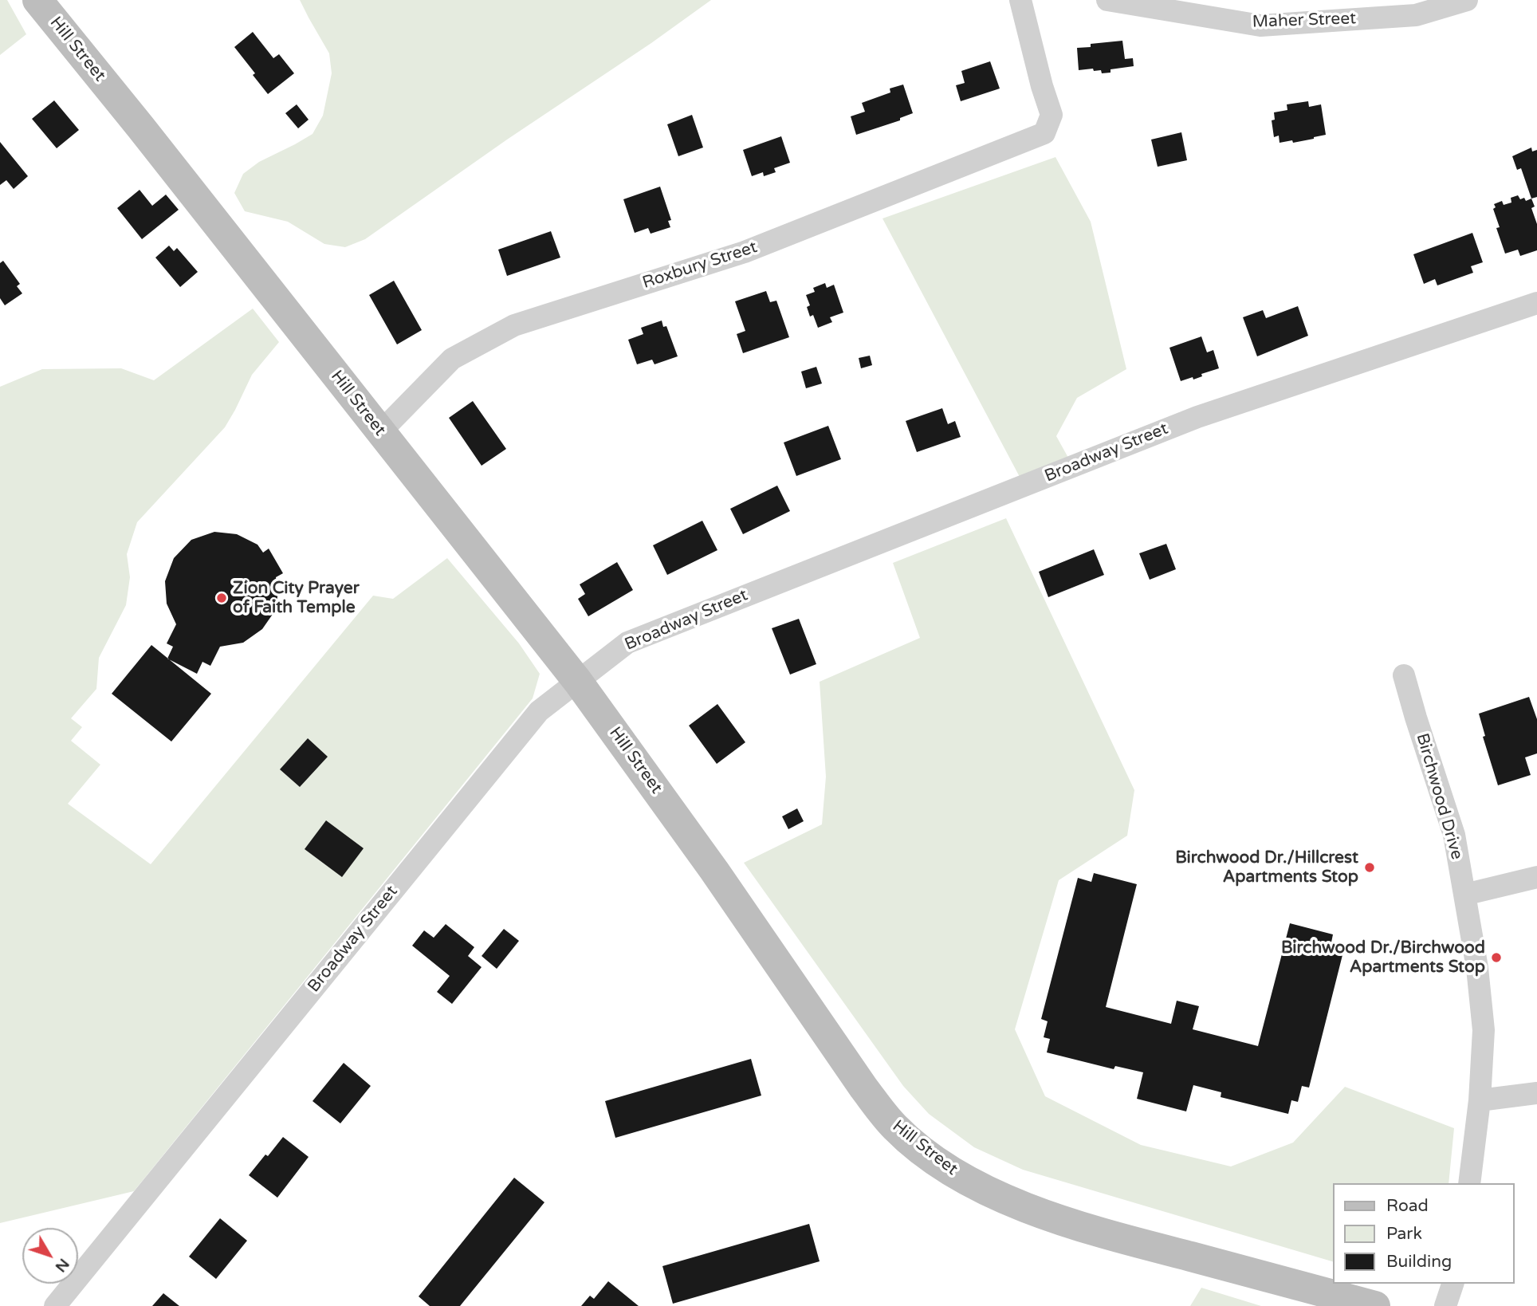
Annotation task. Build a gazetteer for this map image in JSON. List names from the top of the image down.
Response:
{
  "streets": {
    "street": [
      "Maher Street",
      "Hill Street",
      "Roxbury Street",
      "Broadway Street",
      "Birchwood Drive"
    ]
  },
  "crossings": [
    ["Hill Street", "Roxbury Street"],
    ["Hill Street", "Broadway Street"]
  ],
  "places": ["Zion City Prayer of Faith Temple", "Birchwood Dr./Hillcrest Apartments Stop", "Birchwood Dr./Birchwood Apartments Stop"],
  "legend": ["Road", "Park", "Building"],
  "north": "bottom right"
}
